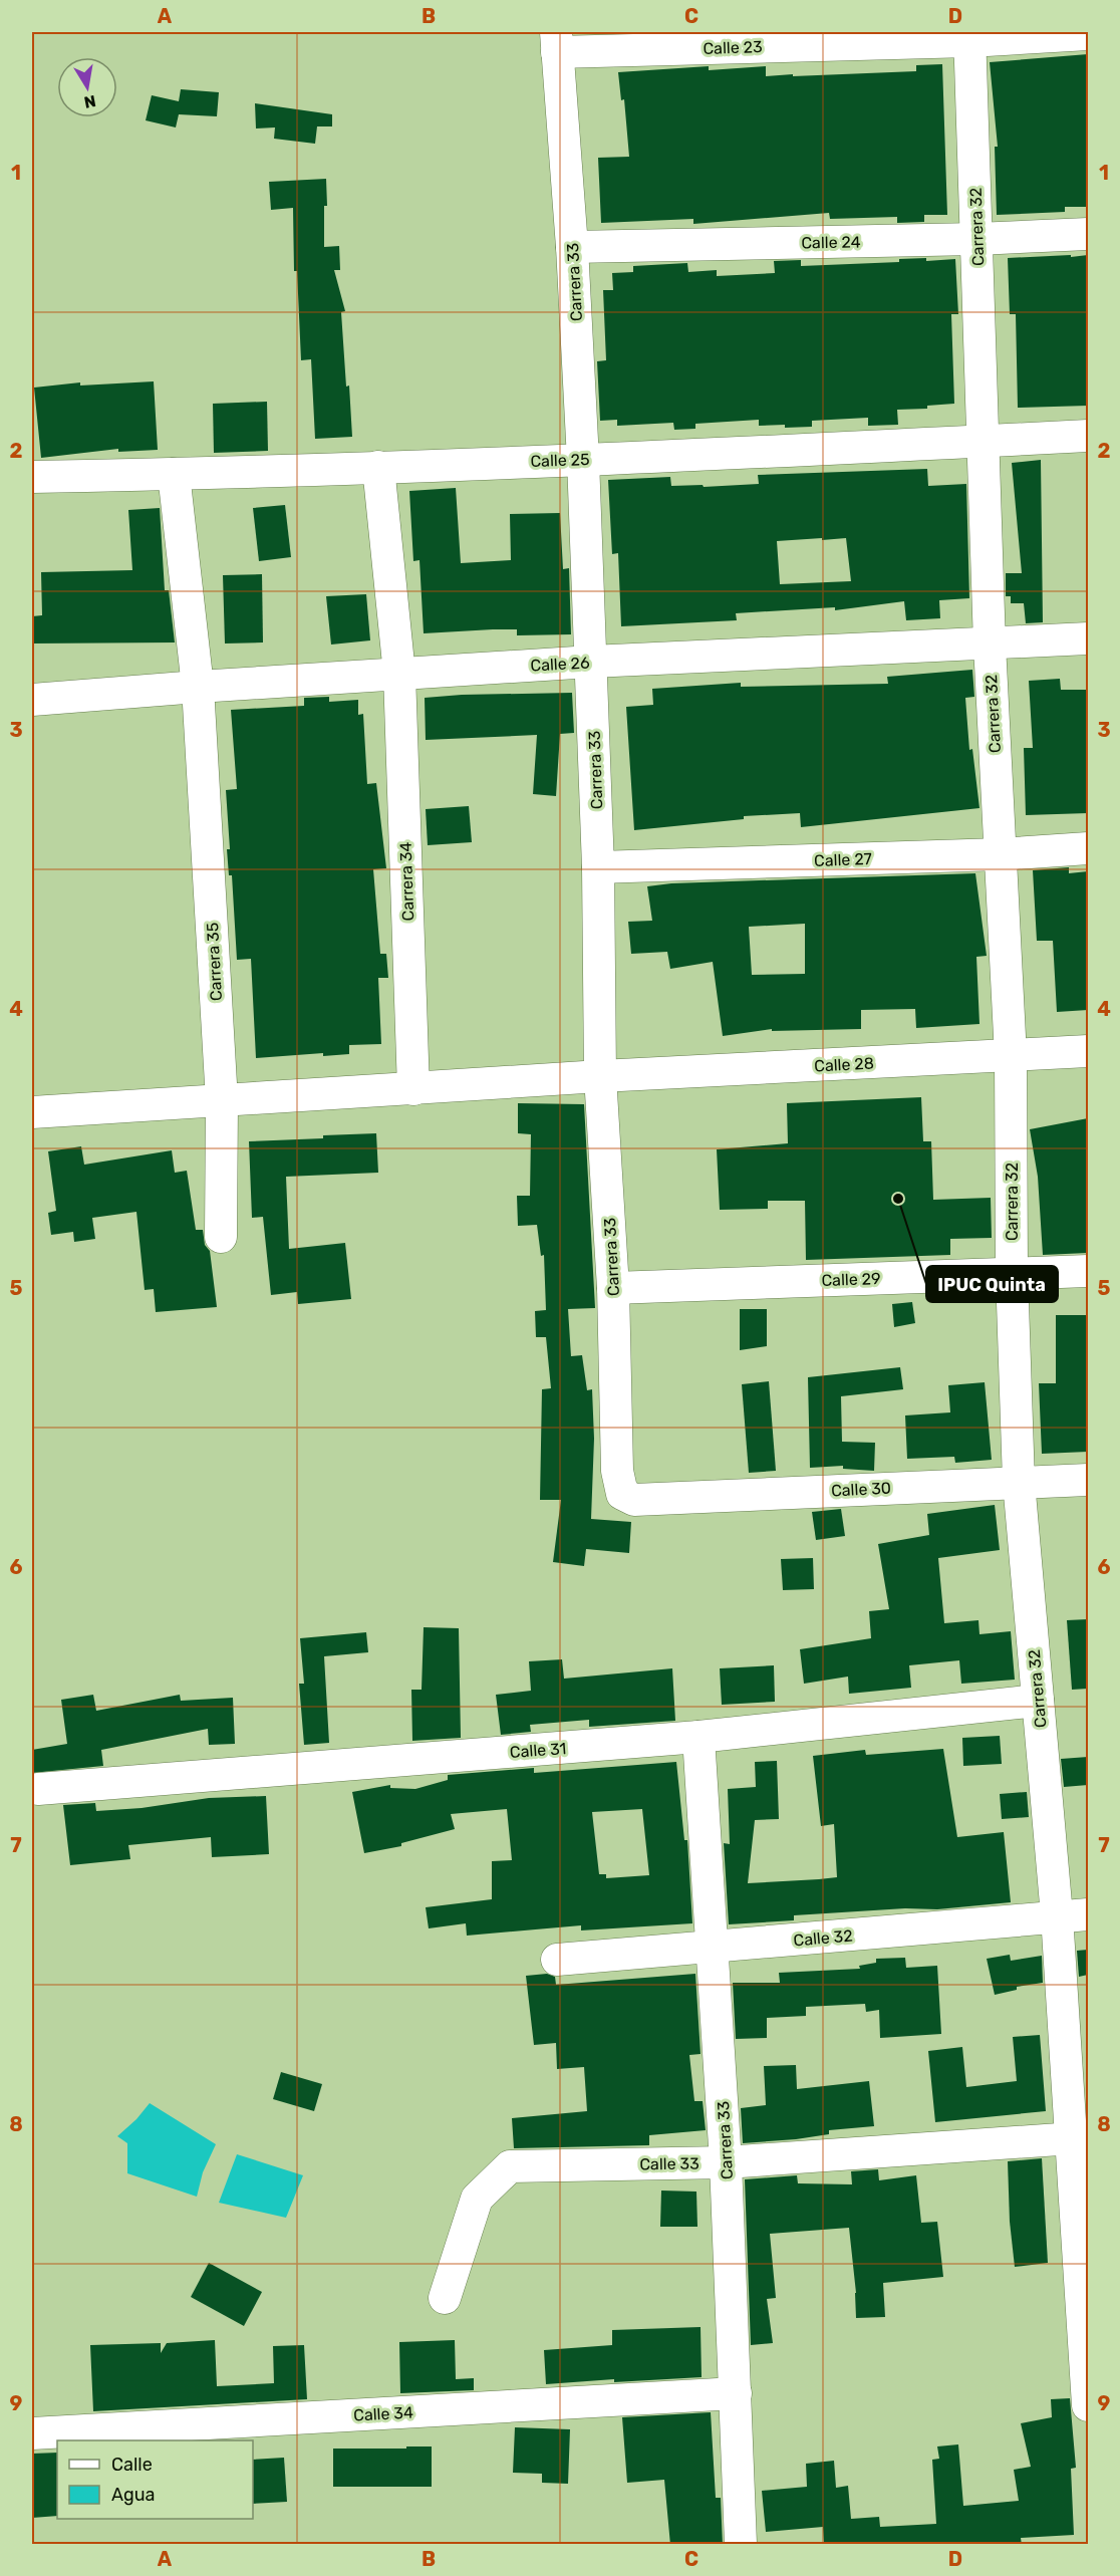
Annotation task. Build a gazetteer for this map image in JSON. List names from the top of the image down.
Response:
{
  "streets": {
    "street": [
      "Calle 23",
      "Carrera 32",
      "Calle 24",
      "Carrera 33",
      "Calle 25",
      "Calle 26",
      "Calle 27",
      "Carrera 34",
      "Carrera 35",
      "Calle 28",
      "Calle 29",
      "Calle 30",
      "Calle 31",
      "Calle 32",
      "Calle 33",
      "Calle 34"
    ]
  },
  "crossings": [
    ["Calle 23", "Carrera 32"],
    ["Calle 23", "Carrera 33"],
    ["Carrera 32", "Calle 24"],
    ["Carrera 32", "Calle 25"],
    ["Carrera 32", "Calle 26"],
    ["Carrera 32", "Calle 27"],
    ["Carrera 32", "Calle 28"],
    ["Carrera 32", "Calle 29"],
    ["Carrera 32", "Calle 30"],
    ["Carrera 32", "Calle 31"],
    ["Carrera 32", "Calle 32"],
    ["Carrera 32", "Calle 33"],
    ["Calle 24", "Carrera 33"],
    ["Carrera 33", "Calle 25"],
    ["Carrera 33", "Calle 26"],
    ["Carrera 33", "Calle 27"],
    ["Carrera 33", "Calle 28"],
    ["Carrera 33", "Calle 29"],
    ["Carrera 33", "Calle 30"],
    ["Carrera 33", "Calle 31"],
    ["Carrera 33", "Calle 32"],
    ["Carrera 33", "Calle 33"],
    ["Carrera 33", "Calle 34"],
    ["Calle 25", "Carrera 34"],
    ["Calle 25", "Carrera 35"],
    ["Calle 26", "Carrera 34"],
    ["Calle 26", "Carrera 35"],
    ["Carrera 34", "Calle 28"],
    ["Carrera 35", "Calle 28"]
  ],
  "places": ["IPUC Quinta"],
  "legend": ["Calle", "Agua"],
  "north": "bottom",
  "grid": {
    "columns": [
      "A",
      "B",
      "C",
      "D"
    ],
    "rows": [
      "1",
      "2",
      "3",
      "4",
      "5",
      "6",
      "7",
      "8",
      "9"
    ]
  }
}
